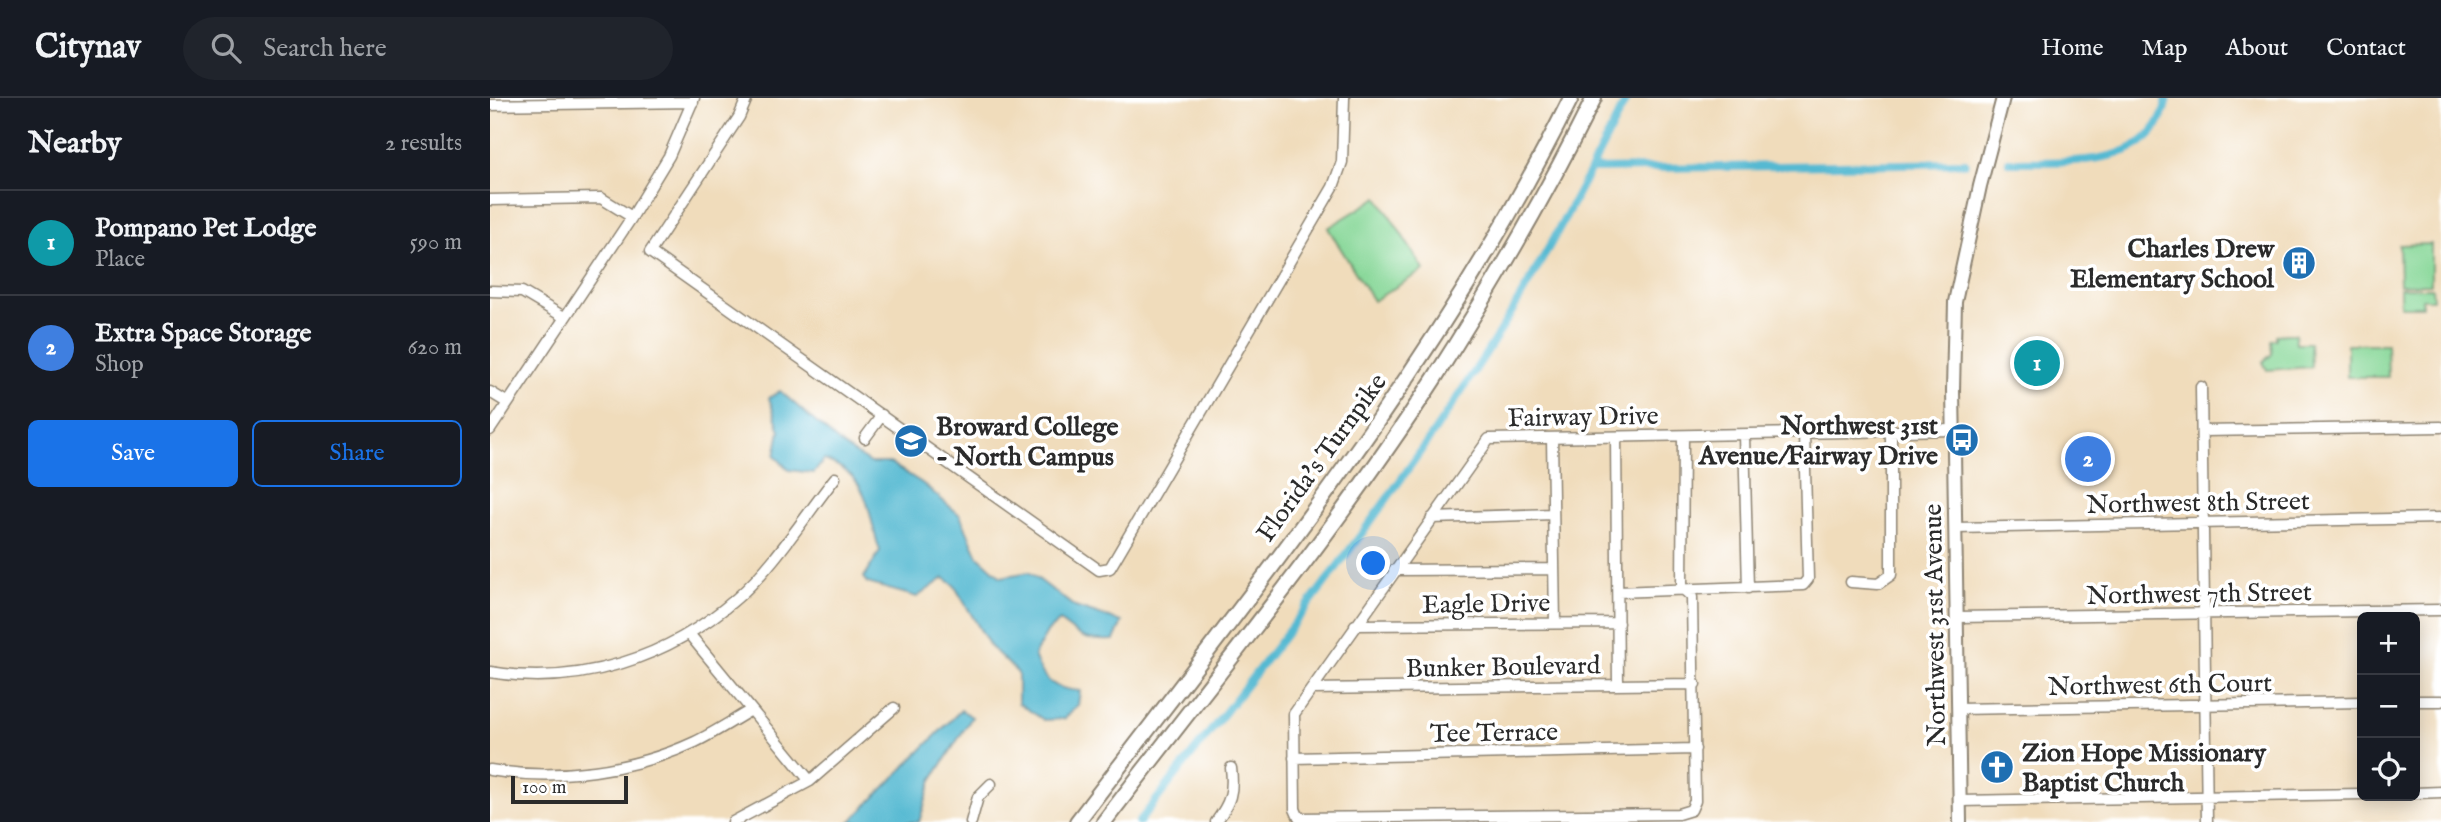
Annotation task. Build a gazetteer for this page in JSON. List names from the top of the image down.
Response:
{
  "streets": {
    "highway": ["Florida's Turnpike"],
    "main road": ["Northwest 31st Avenue"],
    "street": [
      "Fairway Drive",
      "Northwest 8th Street",
      "Northwest 7th Street",
      "Eagle Drive",
      "Bunker Boulevard",
      "Northwest 6th Court",
      "Tee Terrace"
    ]
  },
  "crossings": [
    ["Fairway Drive", "Eagle Drive"],
    ["Fairway Drive", "Northwest 31st Avenue"],
    ["Fairway Drive", "Bunker Boulevard"],
    ["Fairway Drive", "Tee Terrace"],
    ["Northwest 8th Street", "Northwest 31st Avenue"],
    ["Northwest 7th Street", "Northwest 31st Avenue"],
    ["Northwest 31st Avenue", "Northwest 6th Court"]
  ],
  "places": {
    "building": ["Charles Drew Elementary School"],
    "bus stop": ["Northwest 31st Avenue/Fairway Drive"],
    "school or university": ["Broward College - North Campus"],
    "church": ["Zion Hope Missionary Baptist Church"]
  },
  "scale_bar": "100 m",
  "page": {
    "header": "Citynav",
    "search": "Search here",
    "nav": [
      "Home",
      "Map",
      "About",
      "Contact"
    ],
    "heading": ["Nearby", "2 results"],
    "list": [
      {
        "mark": "1",
        "name": "Pompano Pet Lodge",
        "note": "Place",
        "value": "590 m"
      },
      {
        "mark": "2",
        "name": "Extra Space Storage",
        "note": "Shop",
        "value": "620 m"
      }
    ],
    "pins": ["1", "2"],
    "buttons": ["Save", "Share"],
    "map_buttons": ["+", "−"],
    "scale": "100 m"
  }
}
